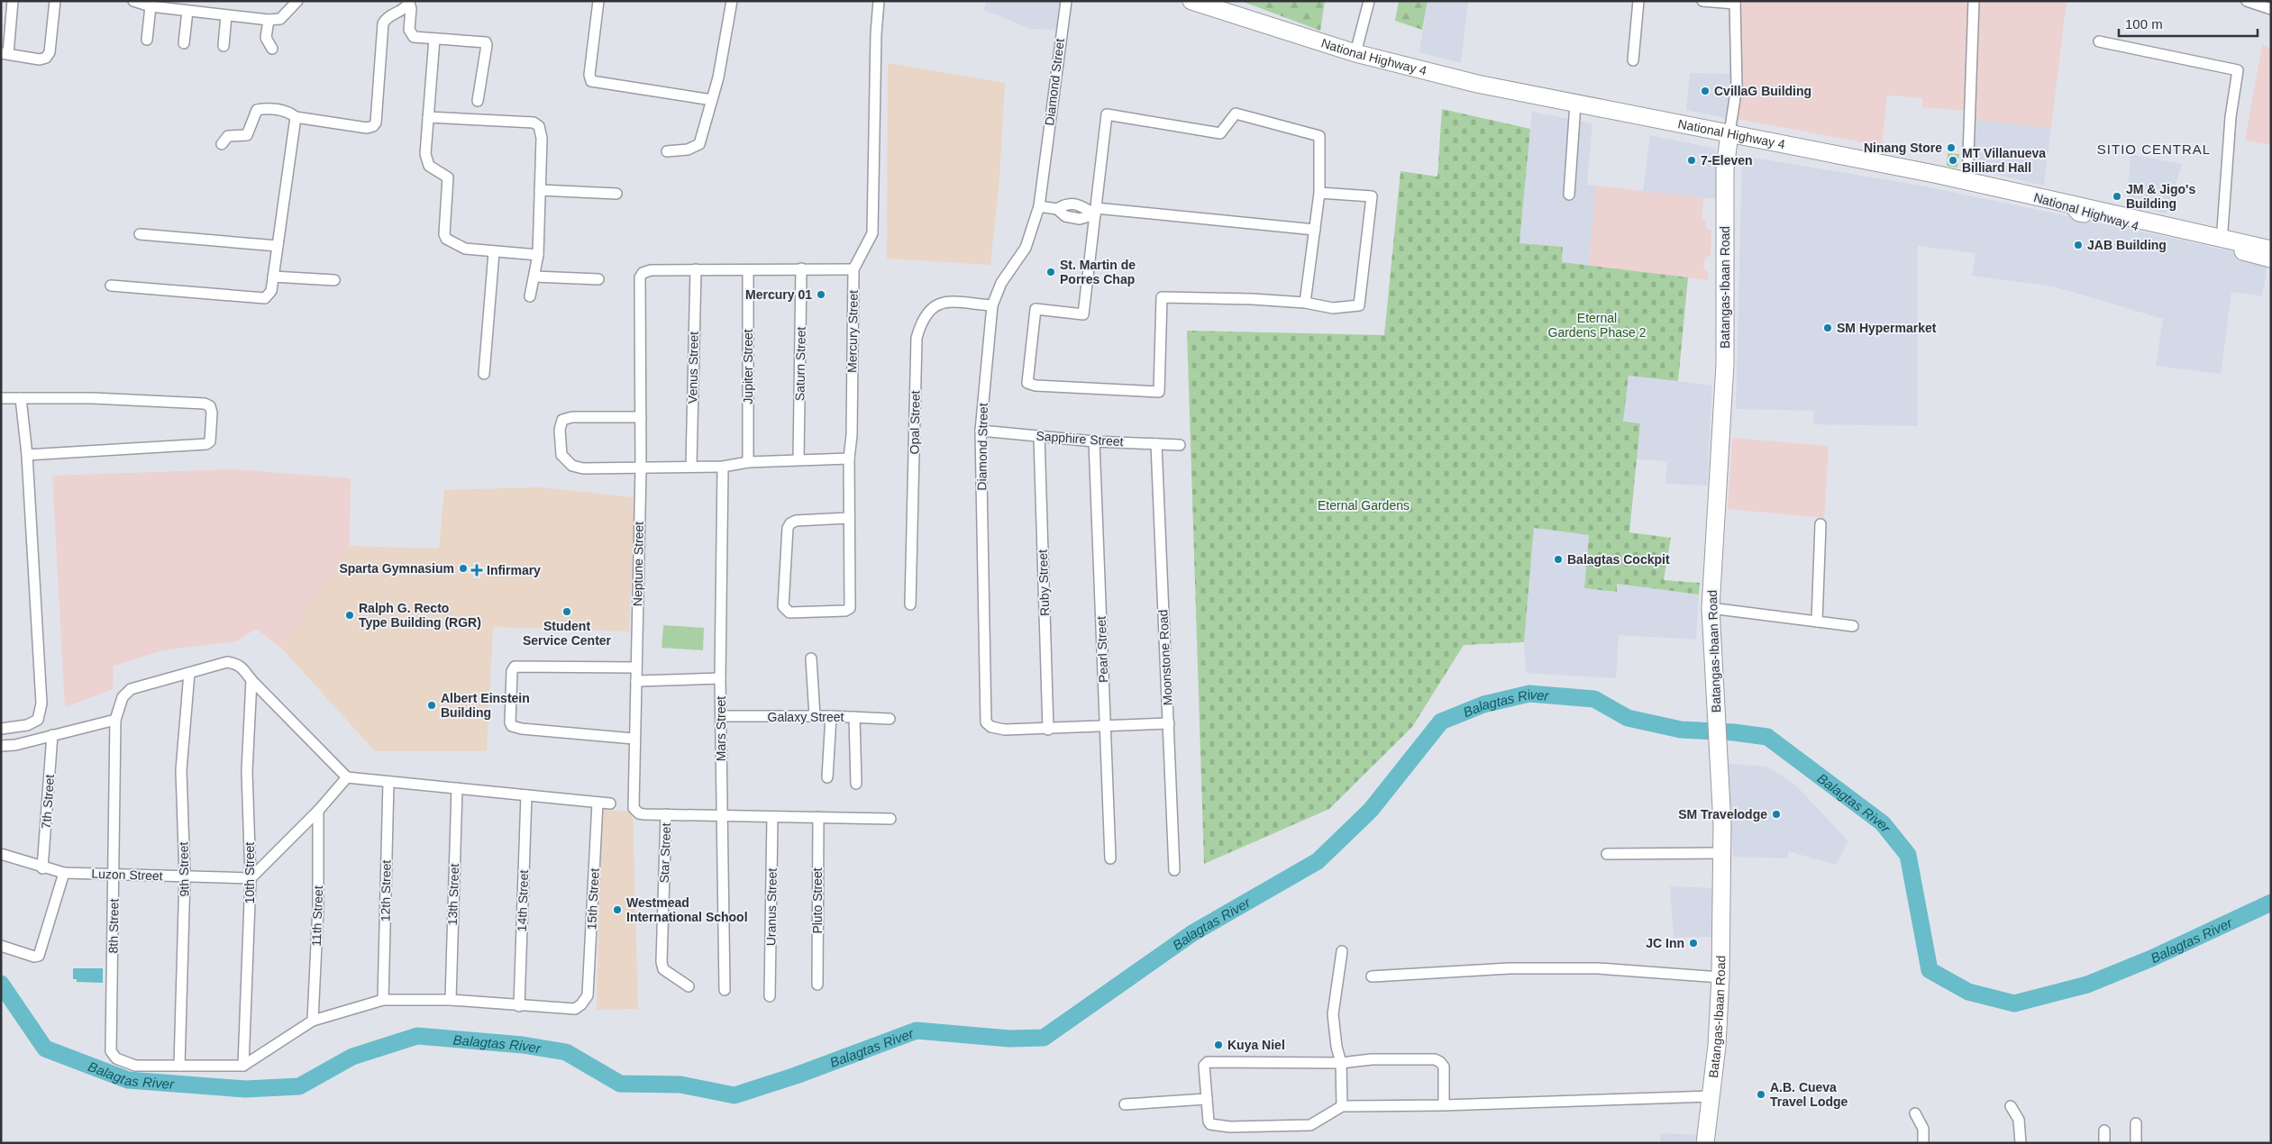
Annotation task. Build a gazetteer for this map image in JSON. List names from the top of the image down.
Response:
{
  "streets": {
    "main road": ["National Highway 4", "Batangas-Ibaan Road"],
    "street": [
      "Diamond Street",
      "Mercury Street",
      "Saturn Street",
      "Jupiter Street",
      "Venus Street",
      "Opal Street",
      "Sapphire Street",
      "Neptune Street",
      "Ruby Street",
      "Pearl Street",
      "Moonstone Road",
      "Galaxy Street",
      "Mars Street",
      "7th Street",
      "Star Street",
      "9th Street",
      "10th Street",
      "Luzon Street",
      "12th Street",
      "13th Street",
      "15th Street",
      "14th Street",
      "Pluto Street",
      "Uranus Street",
      "11th Street",
      "8th Street"
    ]
  },
  "crossings": [
    ["National Highway 4", "Batangas-Ibaan Road"],
    ["Diamond Street", "Opal Street"],
    ["Diamond Street", "Sapphire Street"],
    ["Diamond Street", "Ruby Street"],
    ["Diamond Street", "Pearl Street"],
    ["Diamond Street", "Moonstone Road"],
    ["Mercury Street", "Neptune Street"],
    ["Saturn Street", "Neptune Street"],
    ["Jupiter Street", "Neptune Street"],
    ["Venus Street", "Neptune Street"],
    ["Sapphire Street", "Ruby Street"],
    ["Sapphire Street", "Pearl Street"],
    ["Sapphire Street", "Moonstone Road"],
    ["Neptune Street", "Mars Street"],
    ["Neptune Street", "Star Street"],
    ["Neptune Street", "Pluto Street"],
    ["Neptune Street", "Uranus Street"],
    ["Galaxy Street", "Mars Street"],
    ["7th Street", "Luzon Street"],
    ["9th Street", "Luzon Street"],
    ["9th Street", "8th Street"],
    ["10th Street", "Luzon Street"],
    ["10th Street", "8th Street"],
    ["Luzon Street", "8th Street"],
    ["15th Street", "14th Street"]
  ],
  "districts": ["SITIO CENTRAL"],
  "water": ["Balagtas River"],
  "parks": ["Eternal Gardens Phase 2", "Eternal Gardens"],
  "places": {
    "other": [
      "CvillaG Building",
      "Ninang Store",
      "7-Eleven",
      "MT Villanueva Billiard Hall",
      "JM & Jigo's Building",
      "JAB Building",
      "St. Martin de Porres Chap",
      "Mercury 01",
      "SM Hypermarket",
      "Balagtas Cockpit",
      "Sparta Gymnasium",
      "Student Service Center",
      "Ralph G. Recto Type Building (RGR)",
      "Albert Einstein Building",
      "SM Travelodge",
      "Westmead International School",
      "JC Inn",
      "Kuya Niel",
      "A.B. Cueva Travel Lodge"
    ],
    "health": ["Infirmary"]
  },
  "scale_bar": "100 m"
}
